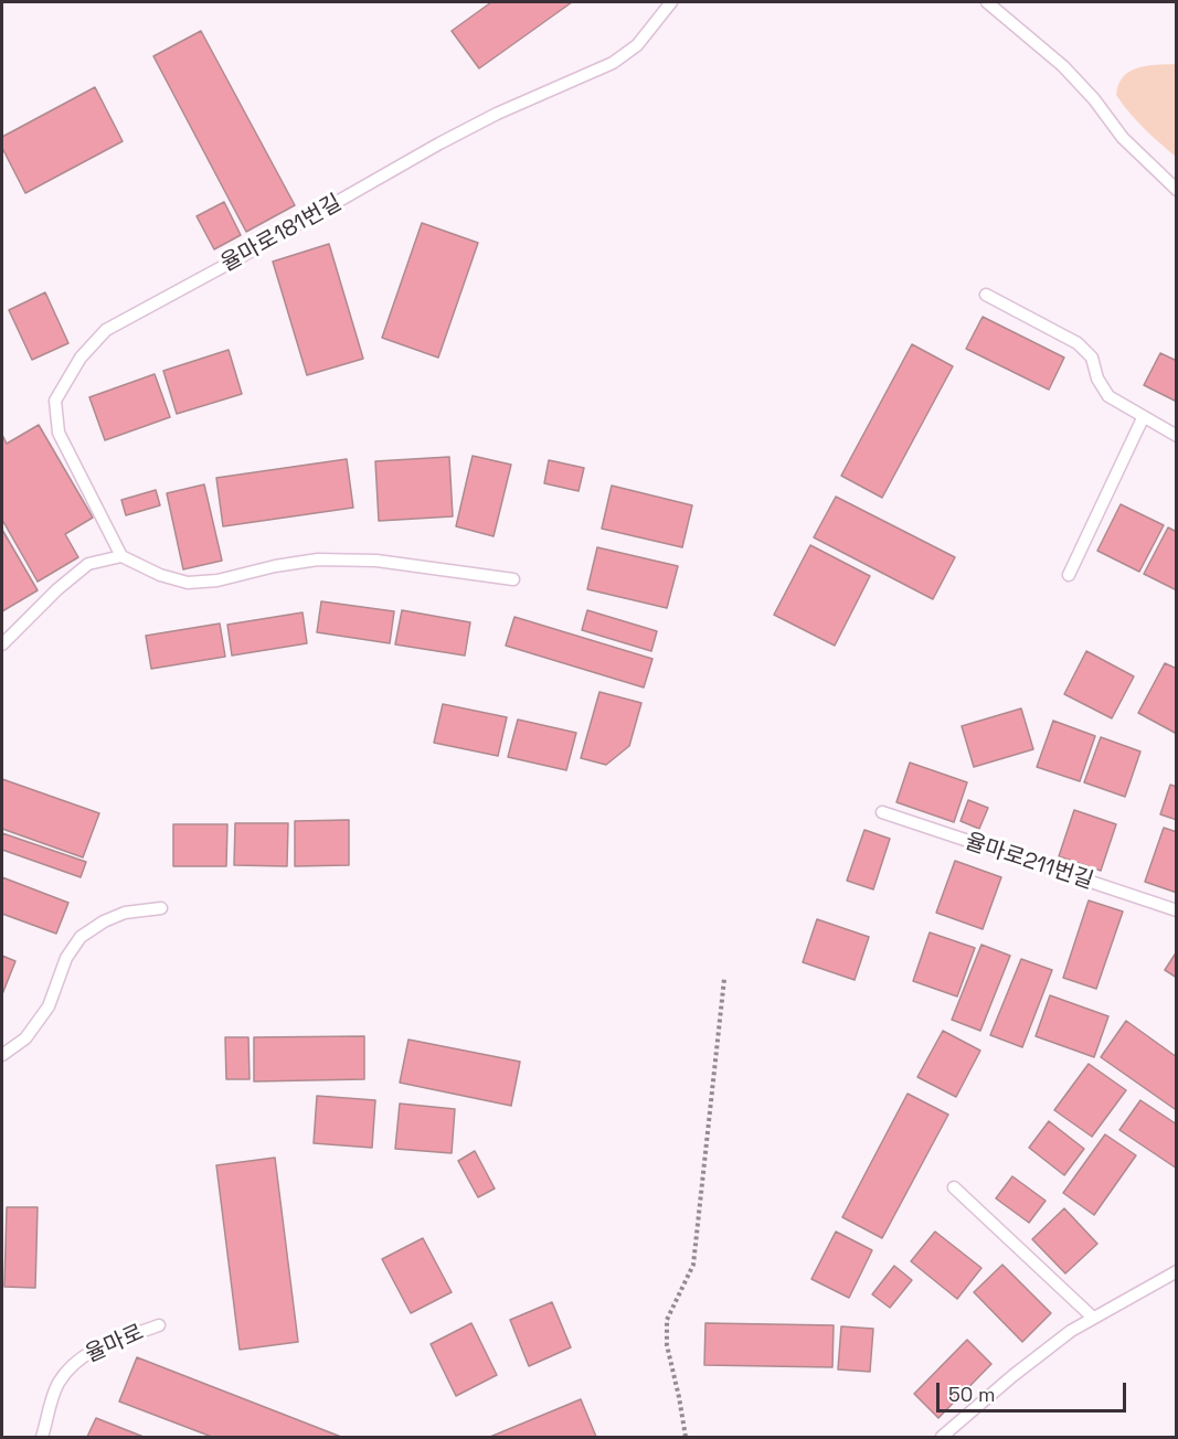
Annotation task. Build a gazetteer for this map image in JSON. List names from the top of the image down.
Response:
{
  "streets": {
    "lane": ["율마로181번길", "율마로211번길", "율마로"]
  },
  "scale_bar": "50 m"
}
